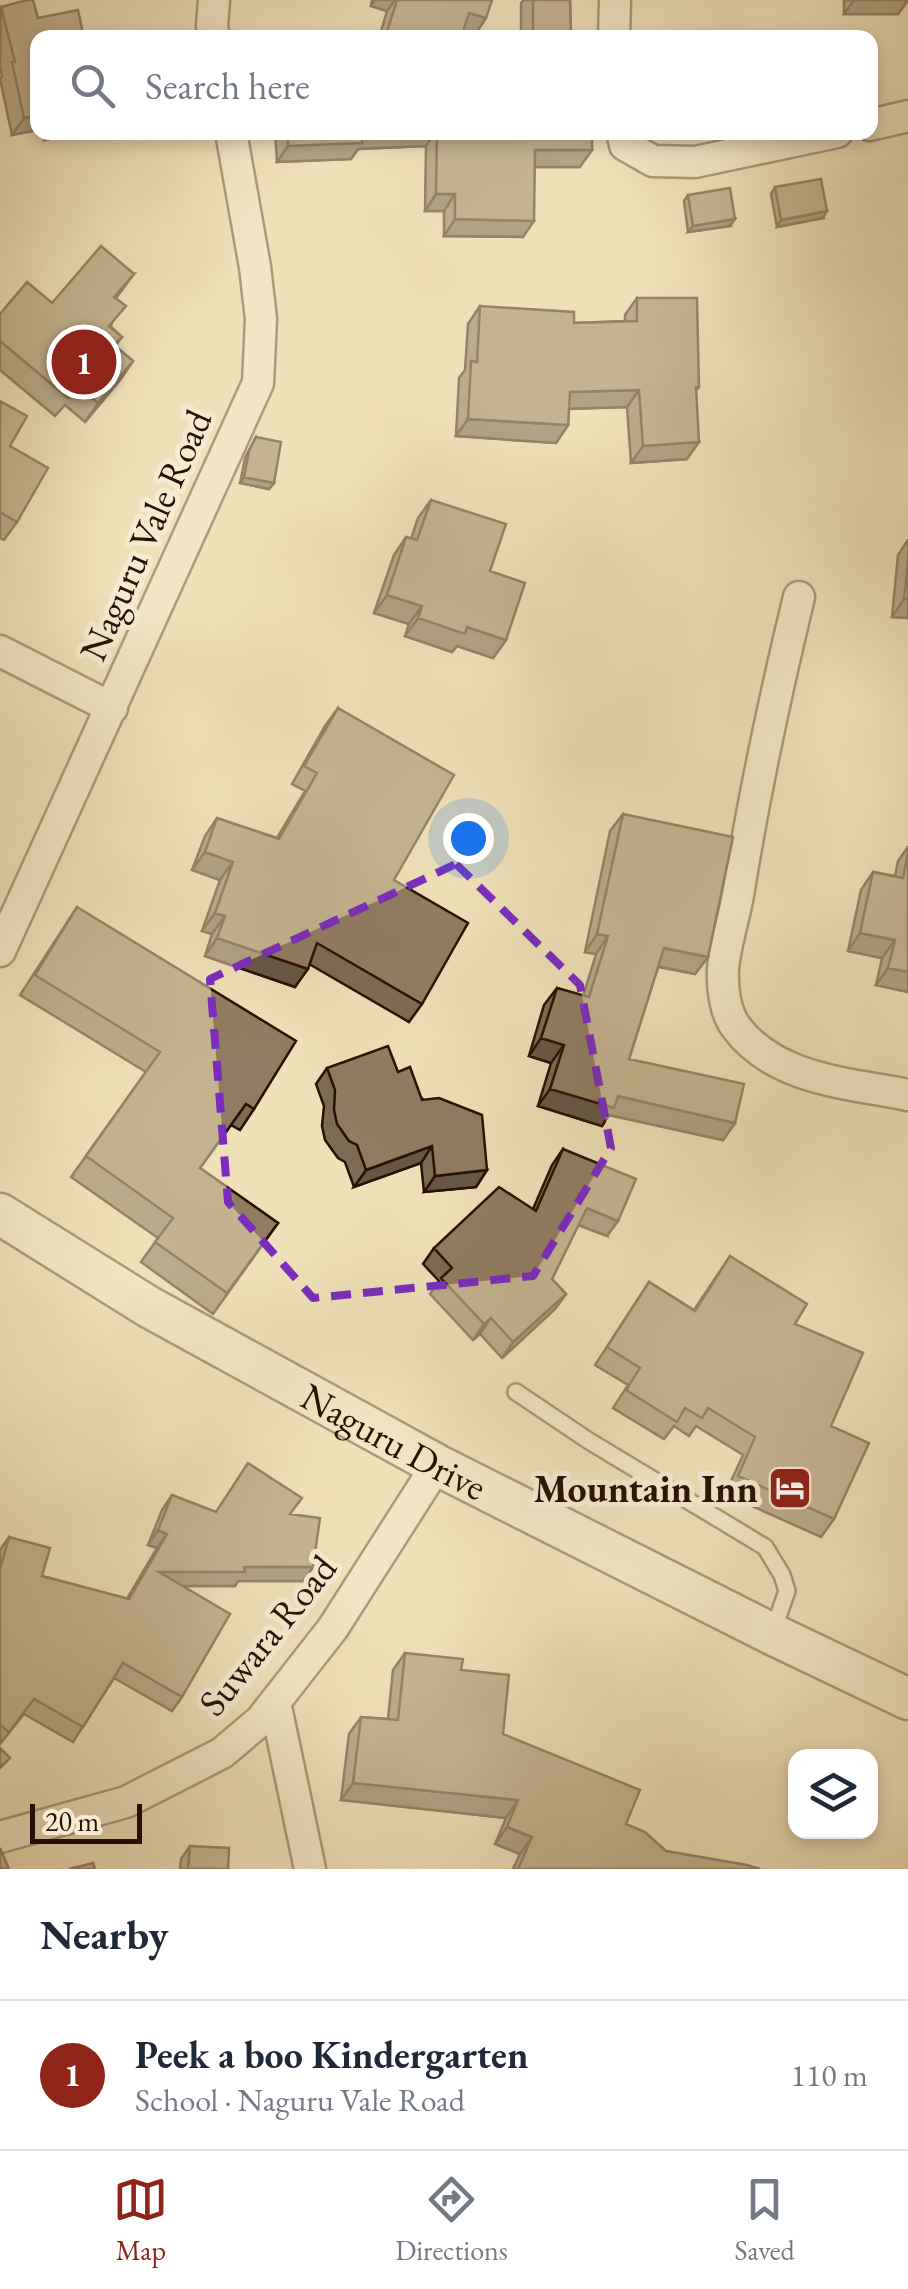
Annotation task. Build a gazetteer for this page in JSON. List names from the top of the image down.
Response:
{
  "streets": {
    "street": ["Naguru Vale Road", "Naguru Drive", "Suwara Road"]
  },
  "crossings": [
    ["Naguru Drive", "Suwara Road"]
  ],
  "places": {
    "hotel": ["Mountain Inn"]
  },
  "scale_bar": "20 m",
  "page": {
    "search": "Search here",
    "pins": "1",
    "scale": "20 m",
    "heading": "Nearby",
    "list": [
      {
        "mark": "1",
        "name": "Peek a boo Kindergarten",
        "note": "School · Naguru Vale Road",
        "value": "110 m"
      }
    ],
    "nav": ["Map", "Directions", "Saved"]
  }
}
